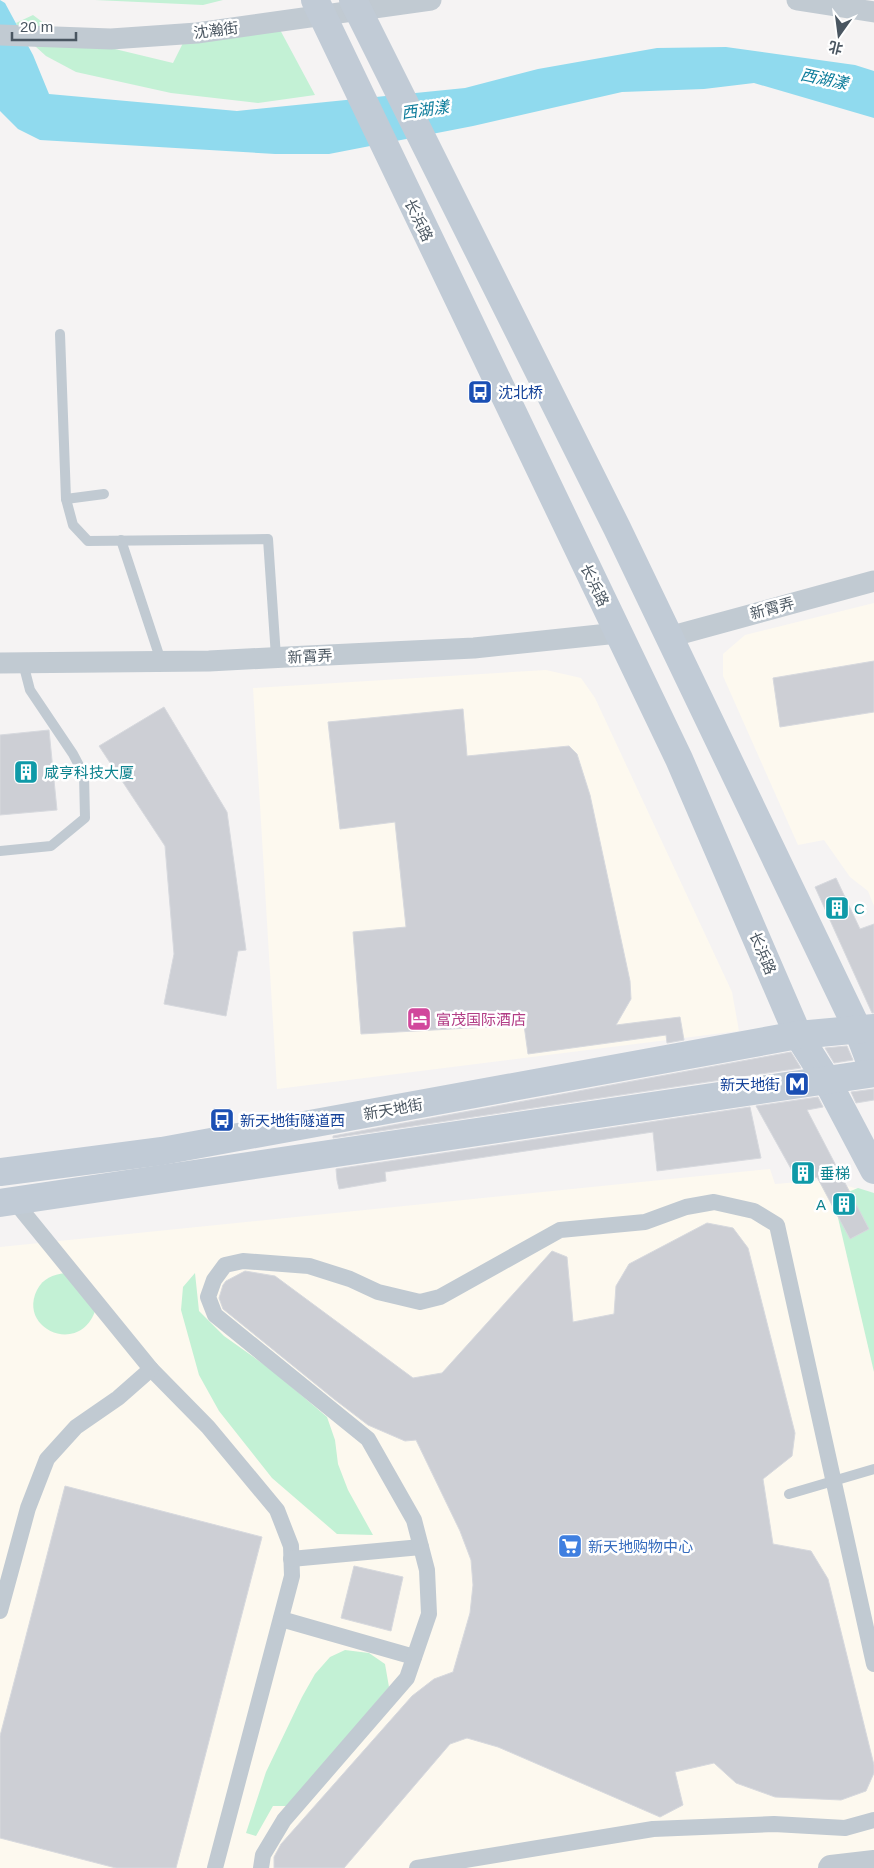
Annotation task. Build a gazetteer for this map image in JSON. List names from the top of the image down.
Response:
{
  "streets": {
    "main road": ["长浜路", "新天地街"],
    "street": ["沈瀚街", "新霄弄"]
  },
  "crossings": [
    ["沈瀚街", "长浜路"],
    ["长浜路", "新霄弄"],
    ["长浜路", "新天地街"]
  ],
  "water": ["西湖漾"],
  "places": {
    "bus stop": ["沈北桥", "新天地街隧道西"],
    "building": [
      "咸亨科技大厦",
      "C",
      "垂梯",
      "A"
    ],
    "hotel": ["富茂国际酒店"],
    "metro station": ["新天地街"],
    "supermarket": ["新天地购物中心"]
  },
  "scale_bar": "20 m",
  "north": "bottom"
}
